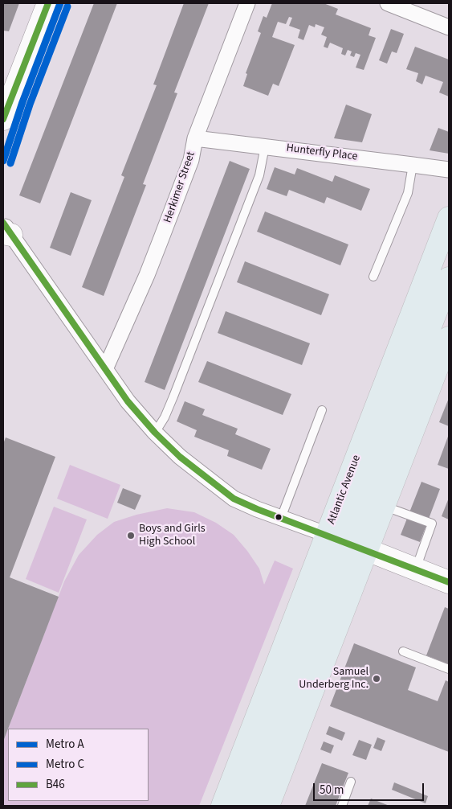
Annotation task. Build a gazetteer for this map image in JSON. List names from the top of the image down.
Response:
{
  "streets": {
    "main road": ["Atlantic Avenue"],
    "street": ["Hunterfly Place", "Herkimer Street"]
  },
  "crossings": [
    ["Hunterfly Place", "Herkimer Street"]
  ],
  "places": ["Boys and Girls High School", "Samuel Underberg Inc."],
  "lines": ["metro line A", "metro line C", "transit line B46"],
  "legend": ["Metro A", "Metro C", "B46"],
  "scale_bar": "50 m"
}
